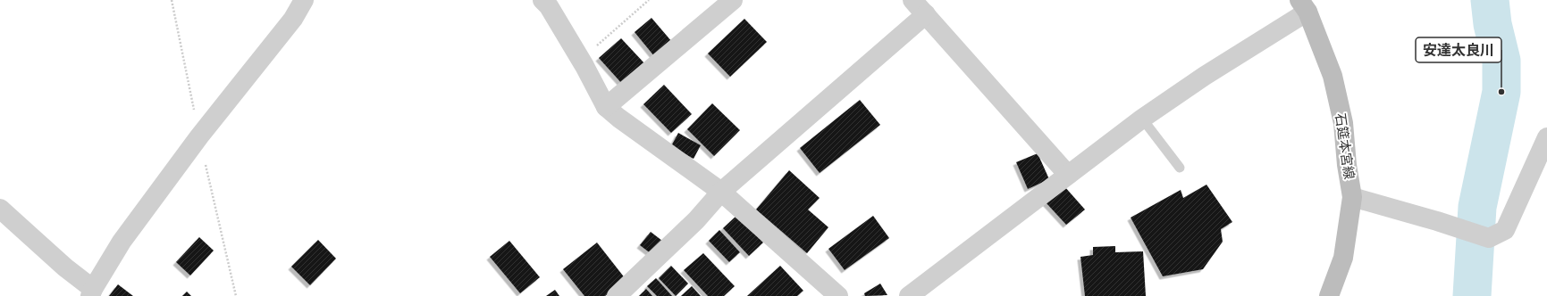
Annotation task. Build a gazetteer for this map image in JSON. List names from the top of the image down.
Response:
{
  "streets": {
    "main road": ["石筵本宮線"]
  },
  "places": ["安達太良川"]
}
